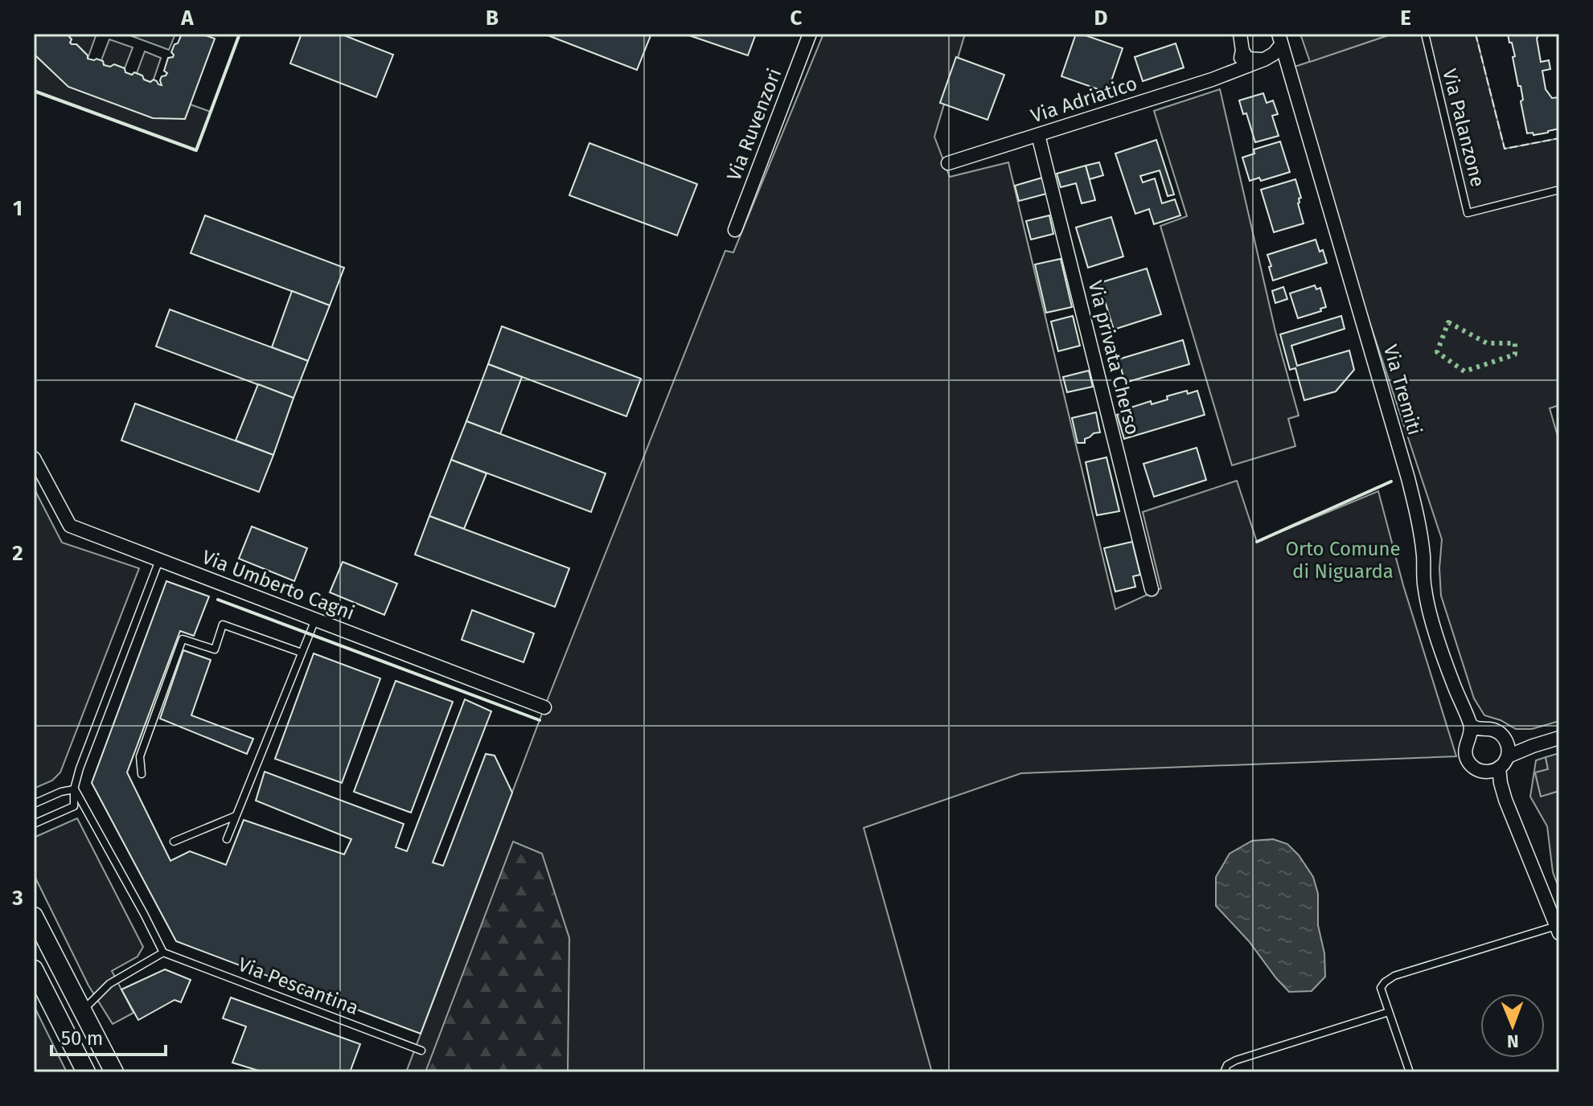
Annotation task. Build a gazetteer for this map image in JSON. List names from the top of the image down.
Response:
{
  "streets": {
    "street": [
      "Via Adriatico",
      "Via Ruvenzori",
      "Via privata Cherso",
      "Via Tremiti",
      "Via Umberto Cagni"
    ],
    "lane": ["Via Palanzone", "Via Pescantina"]
  },
  "crossings": [
    ["Via Adriatico", "Via privata Cherso"],
    ["Via Adriatico", "Via Tremiti"]
  ],
  "parks": ["Orto Comune di Niguarda"],
  "scale_bar": "50 m",
  "north": "bottom",
  "grid": {
    "columns": [
      "A",
      "B",
      "C",
      "D",
      "E"
    ],
    "rows": ["1", "2", "3"]
  }
}
